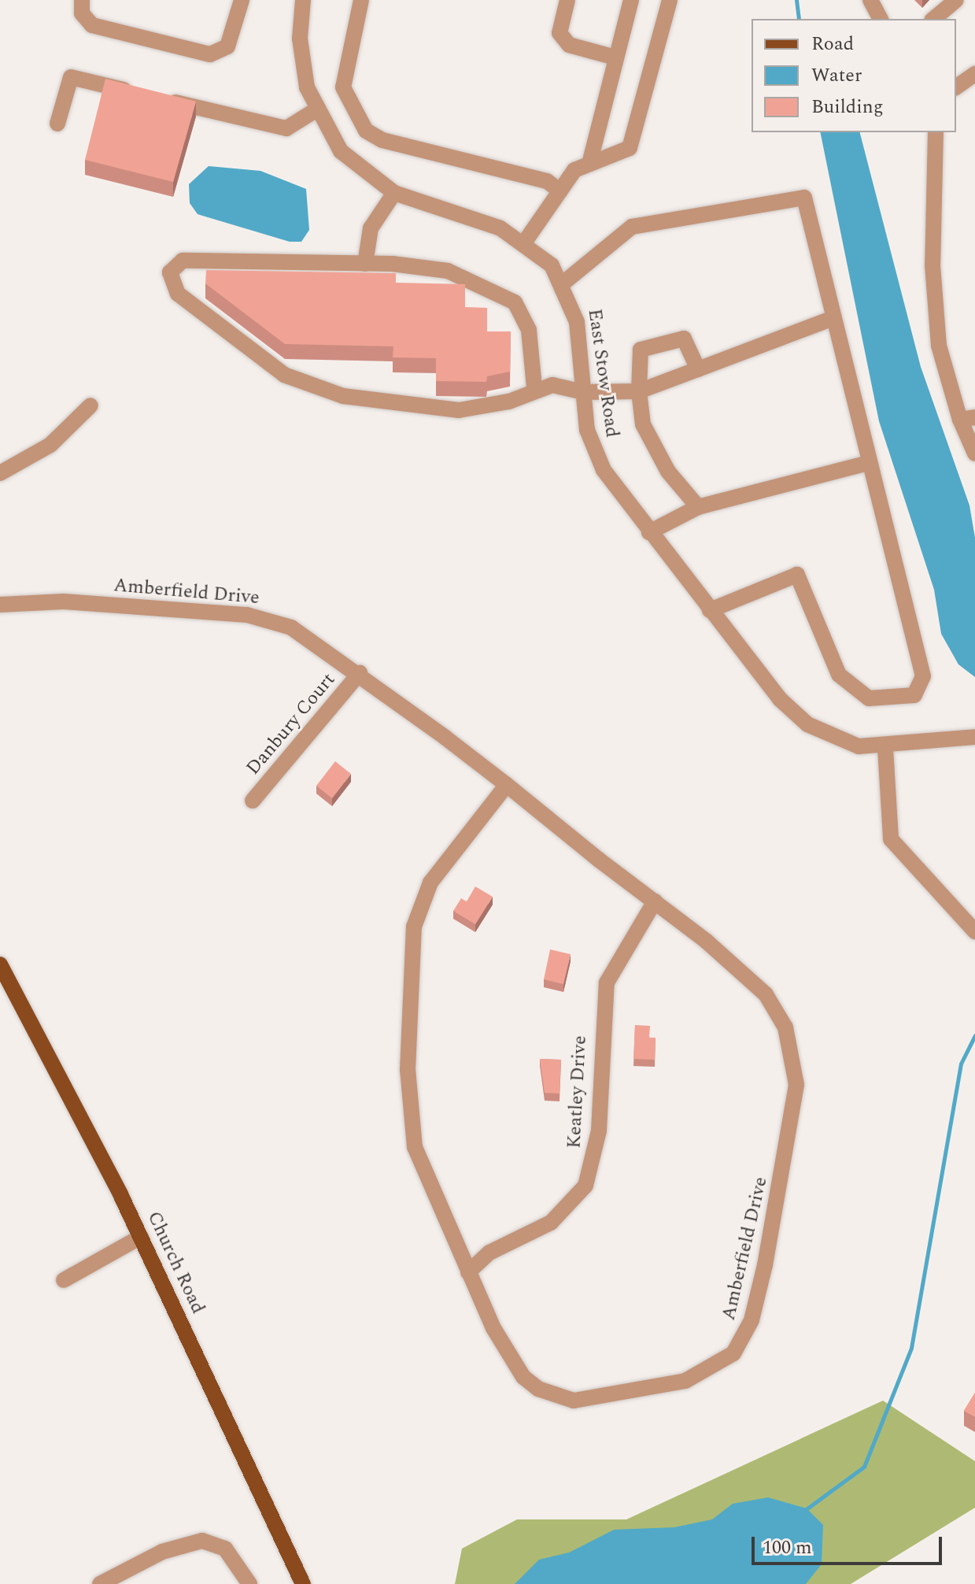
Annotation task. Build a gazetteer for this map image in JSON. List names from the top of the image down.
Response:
{
  "streets": {
    "main road": ["Church Road"],
    "street": [
      "East Stow Road",
      "Amberfield Drive",
      "Danbury Court",
      "Keatley Drive"
    ]
  },
  "crossings": [
    ["Amberfield Drive", "Danbury Court"],
    ["Amberfield Drive", "Keatley Drive"]
  ],
  "legend": ["Road", "Water", "Building"],
  "scale_bar": "100 m"
}
